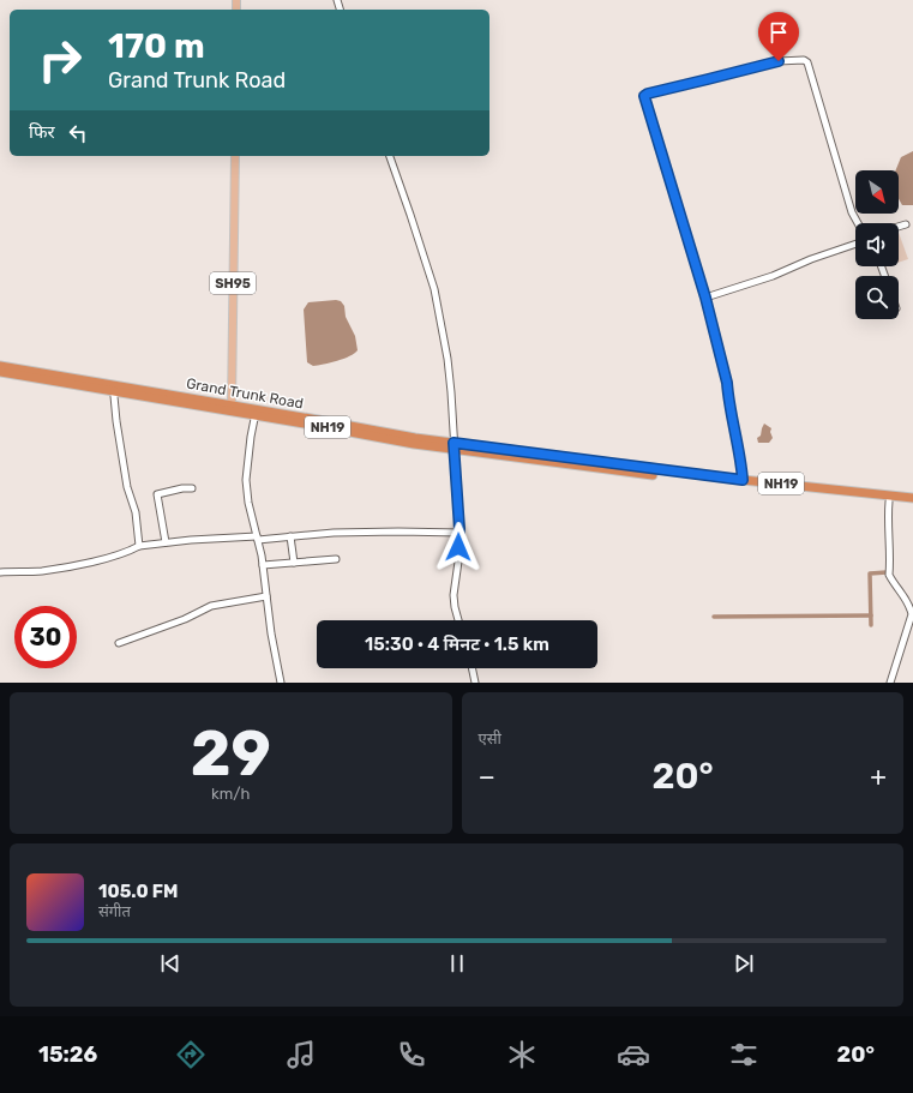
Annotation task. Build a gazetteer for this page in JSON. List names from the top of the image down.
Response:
{
  "streets": {
    "highway": ["Grand Trunk Road", "NH19"],
    "main road": ["SH95"]
  },
  "crossings": [
    ["SH95", "Grand Trunk Road"]
  ],
  "north": "bottom right",
  "page": {
    "turn": ["170 m", "Grand Trunk Road"],
    "then": "फिर",
    "limit": "30",
    "trip": "15:30 · 4 मिनट · 1.5 km",
    "tile": [
      ["29", "km/h"],
      "एसी"
    ],
    "heat": ["−", "20°", "+"],
    "song": ["105.0 FM", "संगीत"],
    "tabs": ["15:26", "20°"]
  }
}
